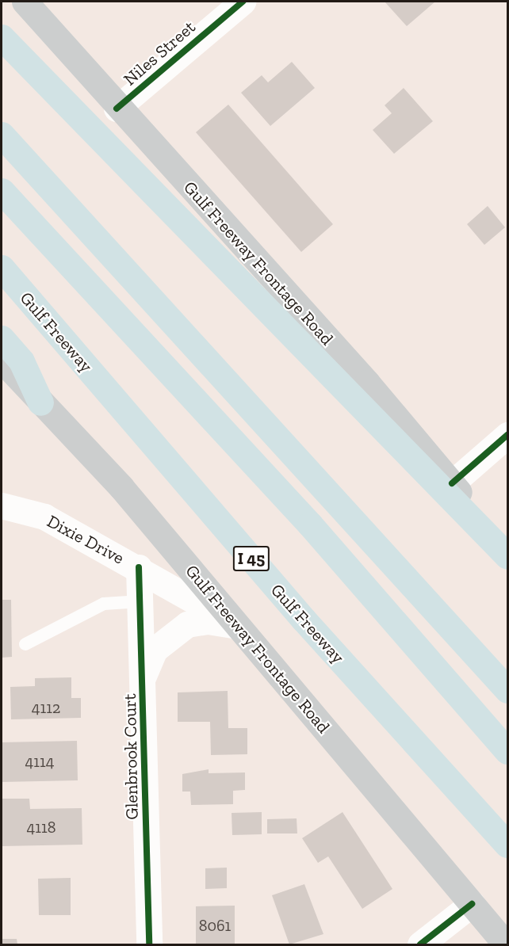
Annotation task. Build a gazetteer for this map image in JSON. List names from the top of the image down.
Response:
{
  "streets": {
    "highway": ["Gulf Freeway", "I 45"],
    "main road": ["Gulf Freeway Frontage Road"],
    "street": ["Niles Street", "Dixie Drive", "Glenbrook Court"]
  },
  "crossings": [
    ["Niles Street", "Gulf Freeway Frontage Road"],
    ["Gulf Freeway Frontage Road", "Dixie Drive"],
    ["Dixie Drive", "Glenbrook Court"]
  ],
  "house_numbers": [
    "4112",
    "4114",
    "4118",
    "8061"
  ]
}
